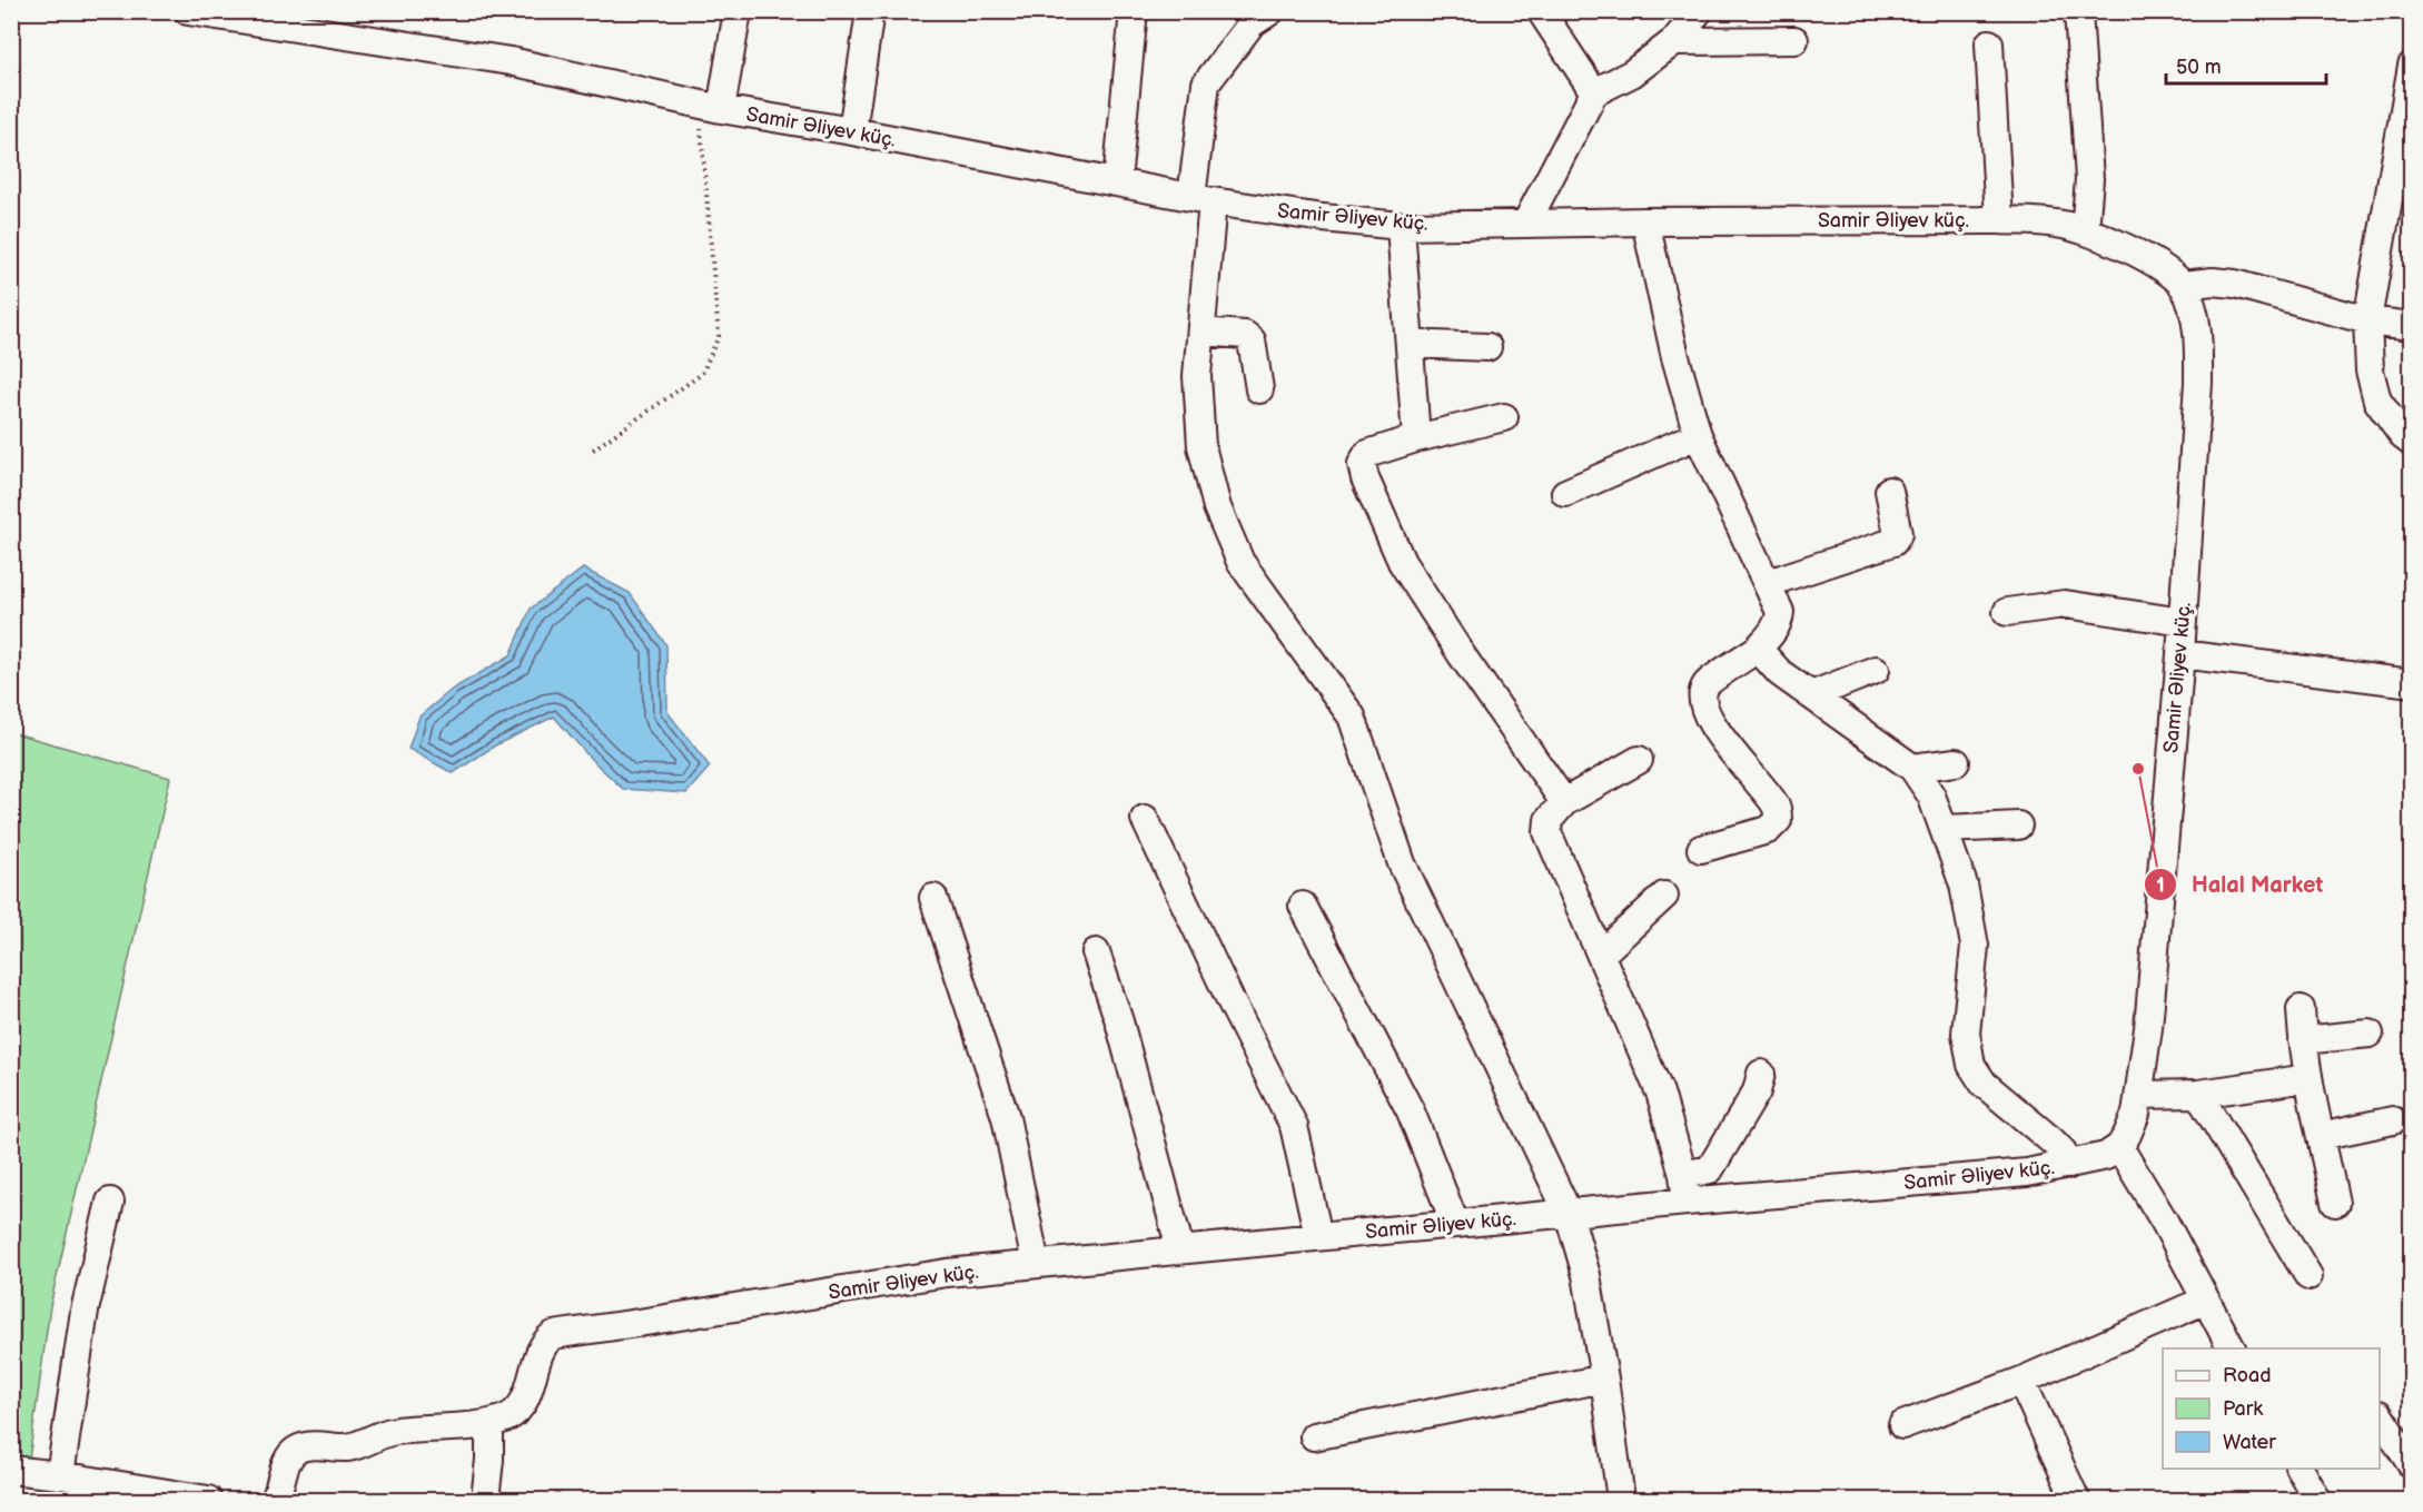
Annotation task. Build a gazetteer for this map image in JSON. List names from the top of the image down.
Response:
{
  "streets": {
    "street": ["Samir Əliyev küç."]
  },
  "places": ["Halal Market"],
  "legend": ["Road", "Park", "Water"],
  "scale_bar": "50 m"
}
